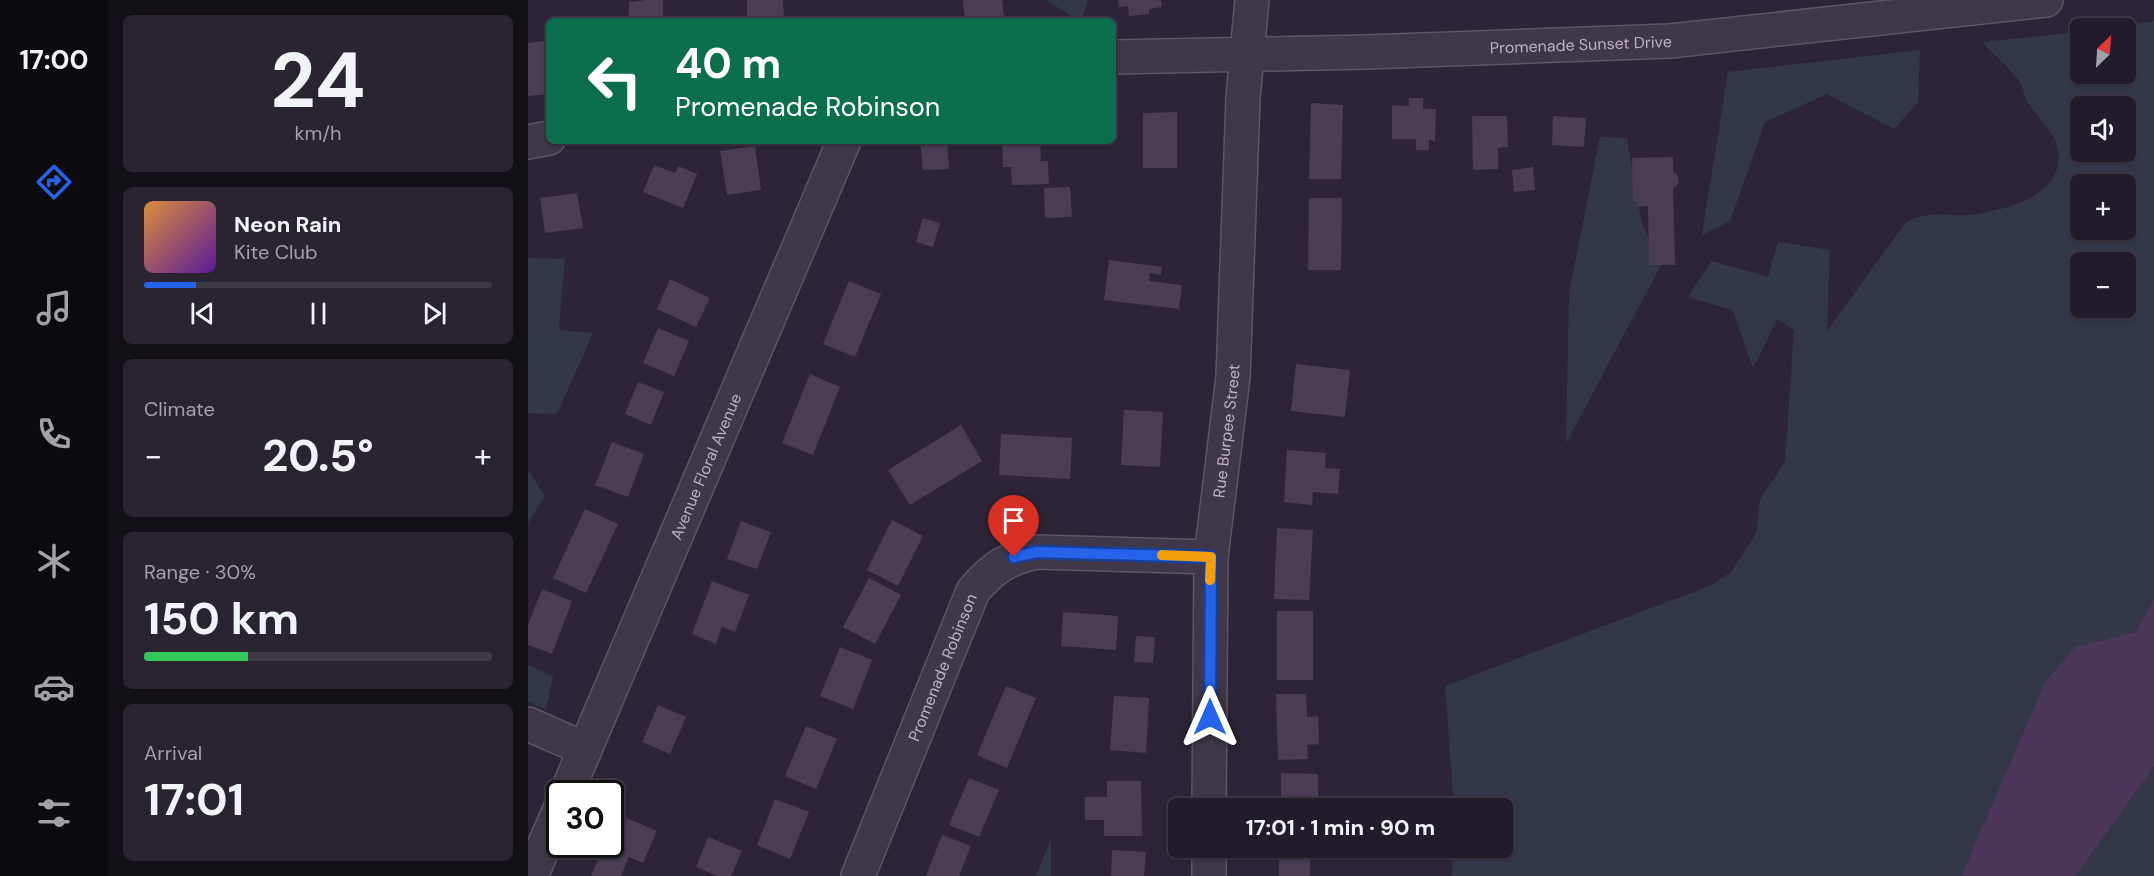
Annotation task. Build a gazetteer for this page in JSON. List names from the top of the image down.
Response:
{
  "streets": {
    "street": [
      "Promenade Sunset Drive",
      "Rue Burpee Street",
      "Avenue Floral Avenue",
      "Promenade Robinson"
    ]
  },
  "crossings": [
    ["Promenade Sunset Drive", "Rue Burpee Street"],
    ["Rue Burpee Street", "Promenade Robinson"]
  ],
  "north": "top right",
  "page": {
    "tabs": "17:00",
    "tile": [
      ["24", "km/h"],
      "Climate",
      ["Range · 30%", "150 km"],
      ["Arrival", "17:01"]
    ],
    "map_buttons": ["+", "−"],
    "turn": ["40 m", "Promenade Robinson"],
    "song": ["Neon Rain", "Kite Club"],
    "heat": ["−", "20.5°", "+"],
    "limit": "30",
    "trip": "17:01 · 1 min · 90 m"
  }
}
